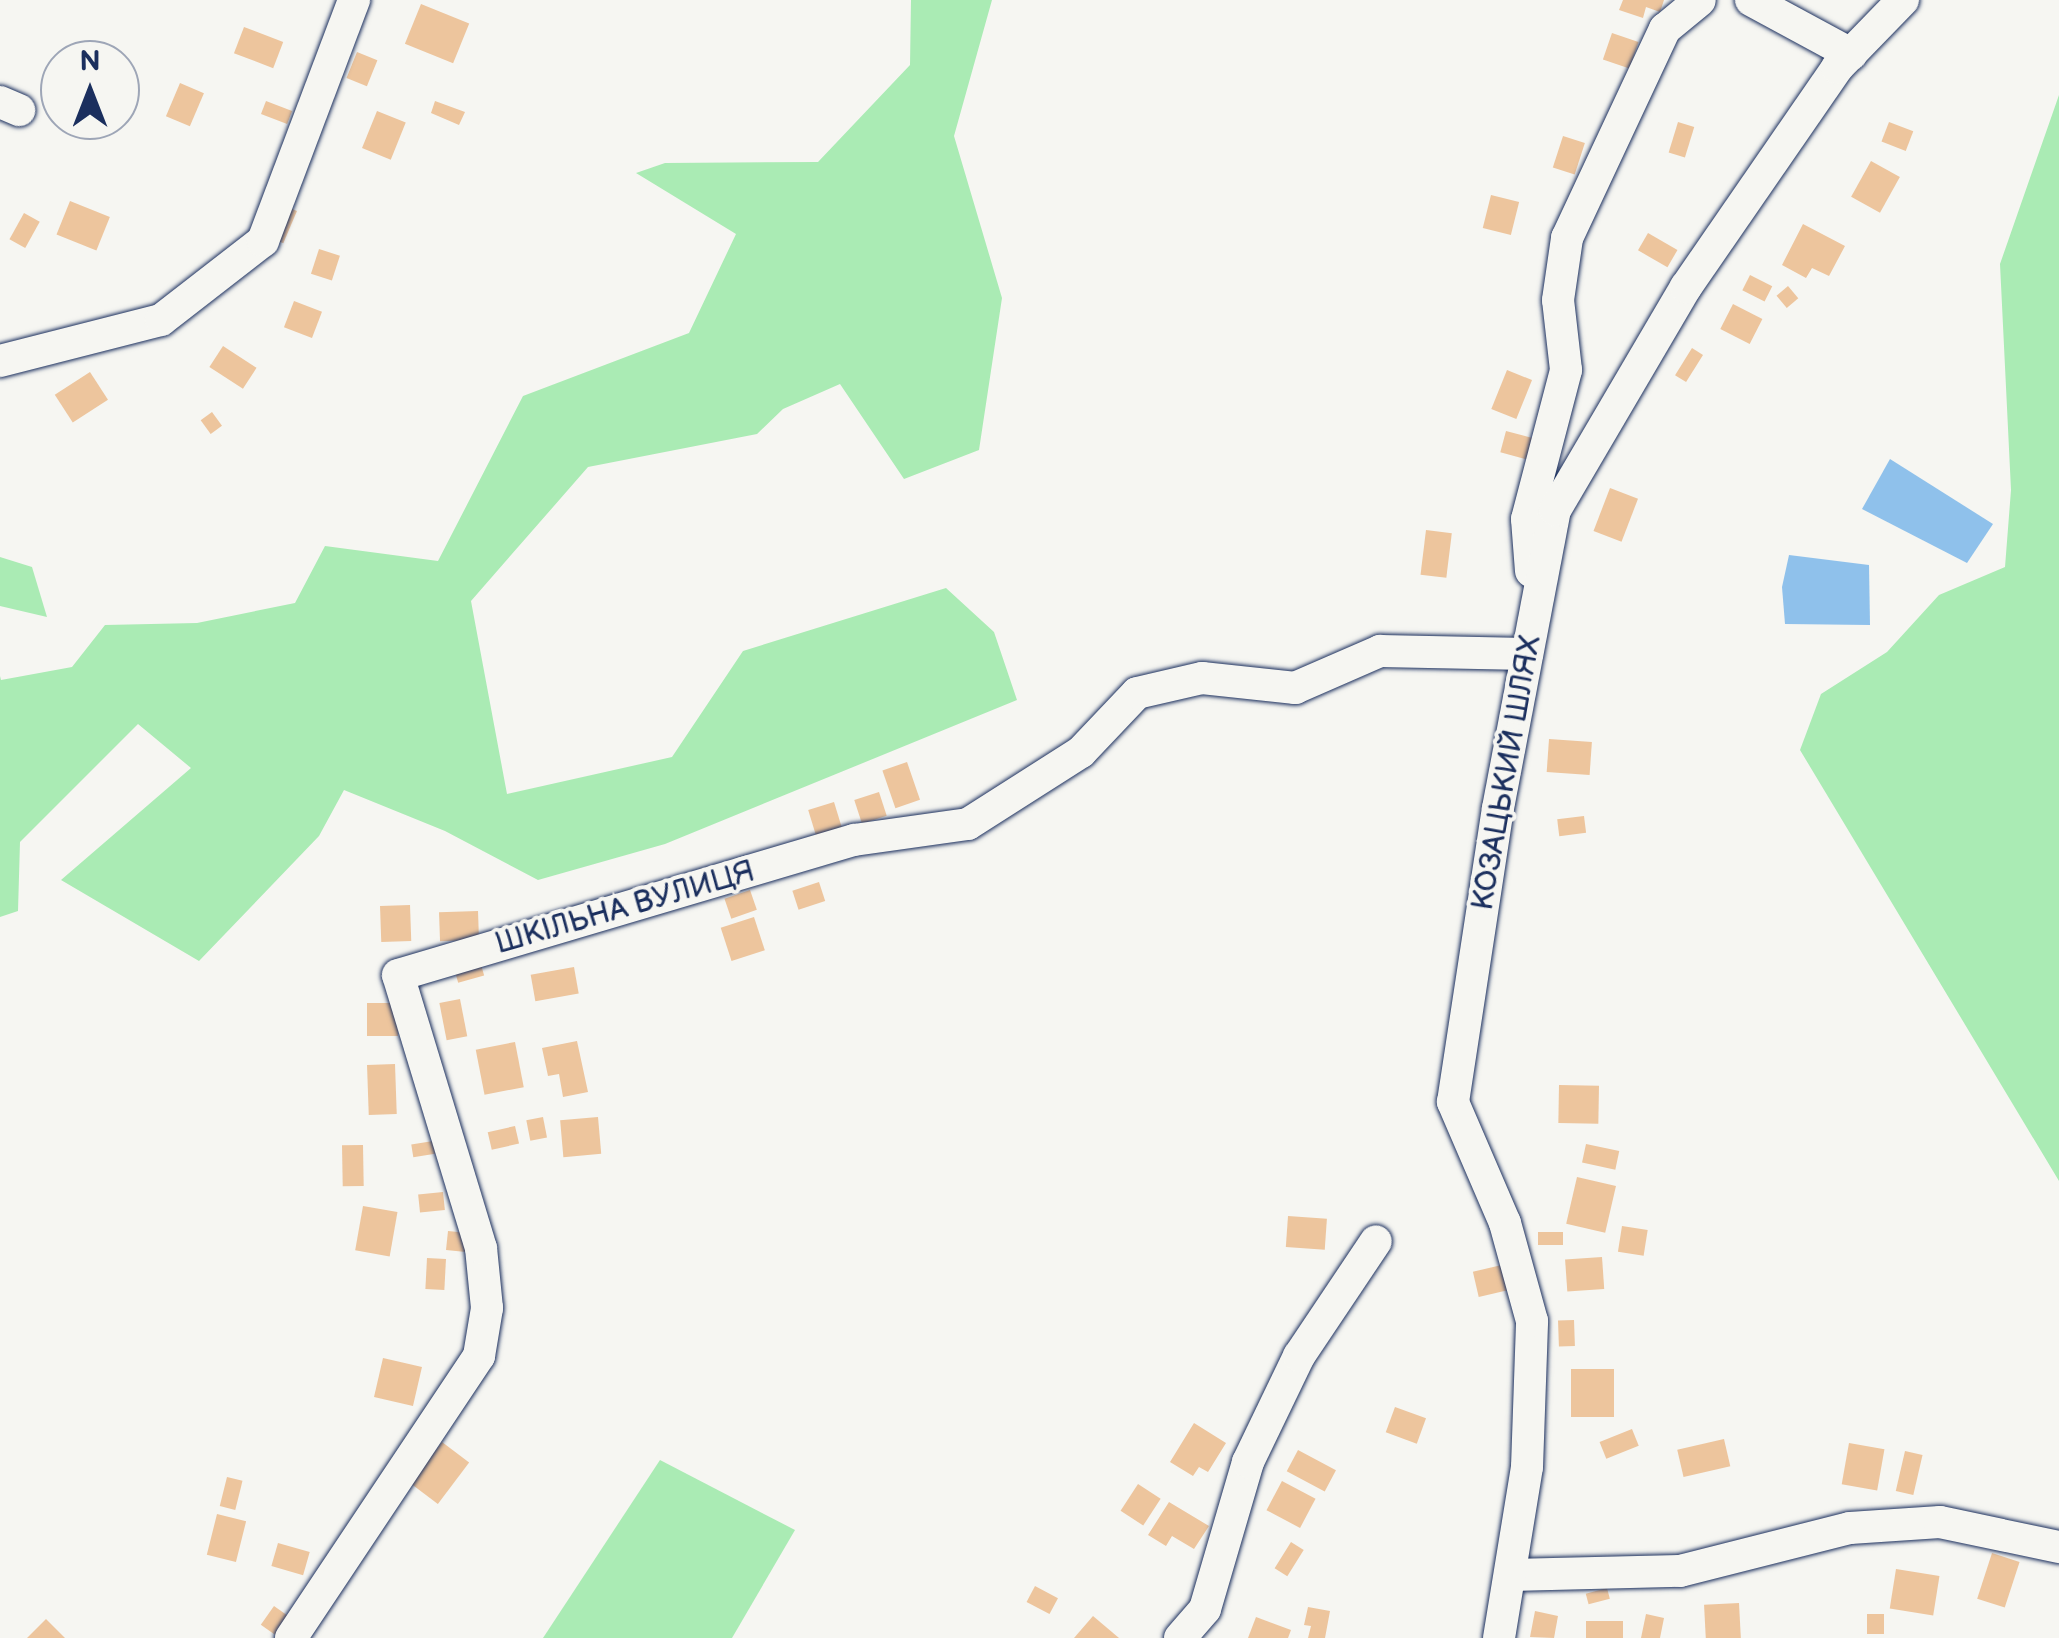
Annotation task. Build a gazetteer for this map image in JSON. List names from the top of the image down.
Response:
{
  "streets": {
    "street": ["КОЗАЦЬКИЙ ШЛЯХ", "ШКІЛЬНА ВУЛИЦЯ"]
  },
  "crossings": [
    ["КОЗАЦЬКИЙ ШЛЯХ", "ШКІЛЬНА ВУЛИЦЯ"]
  ],
  "north": "top"
}
